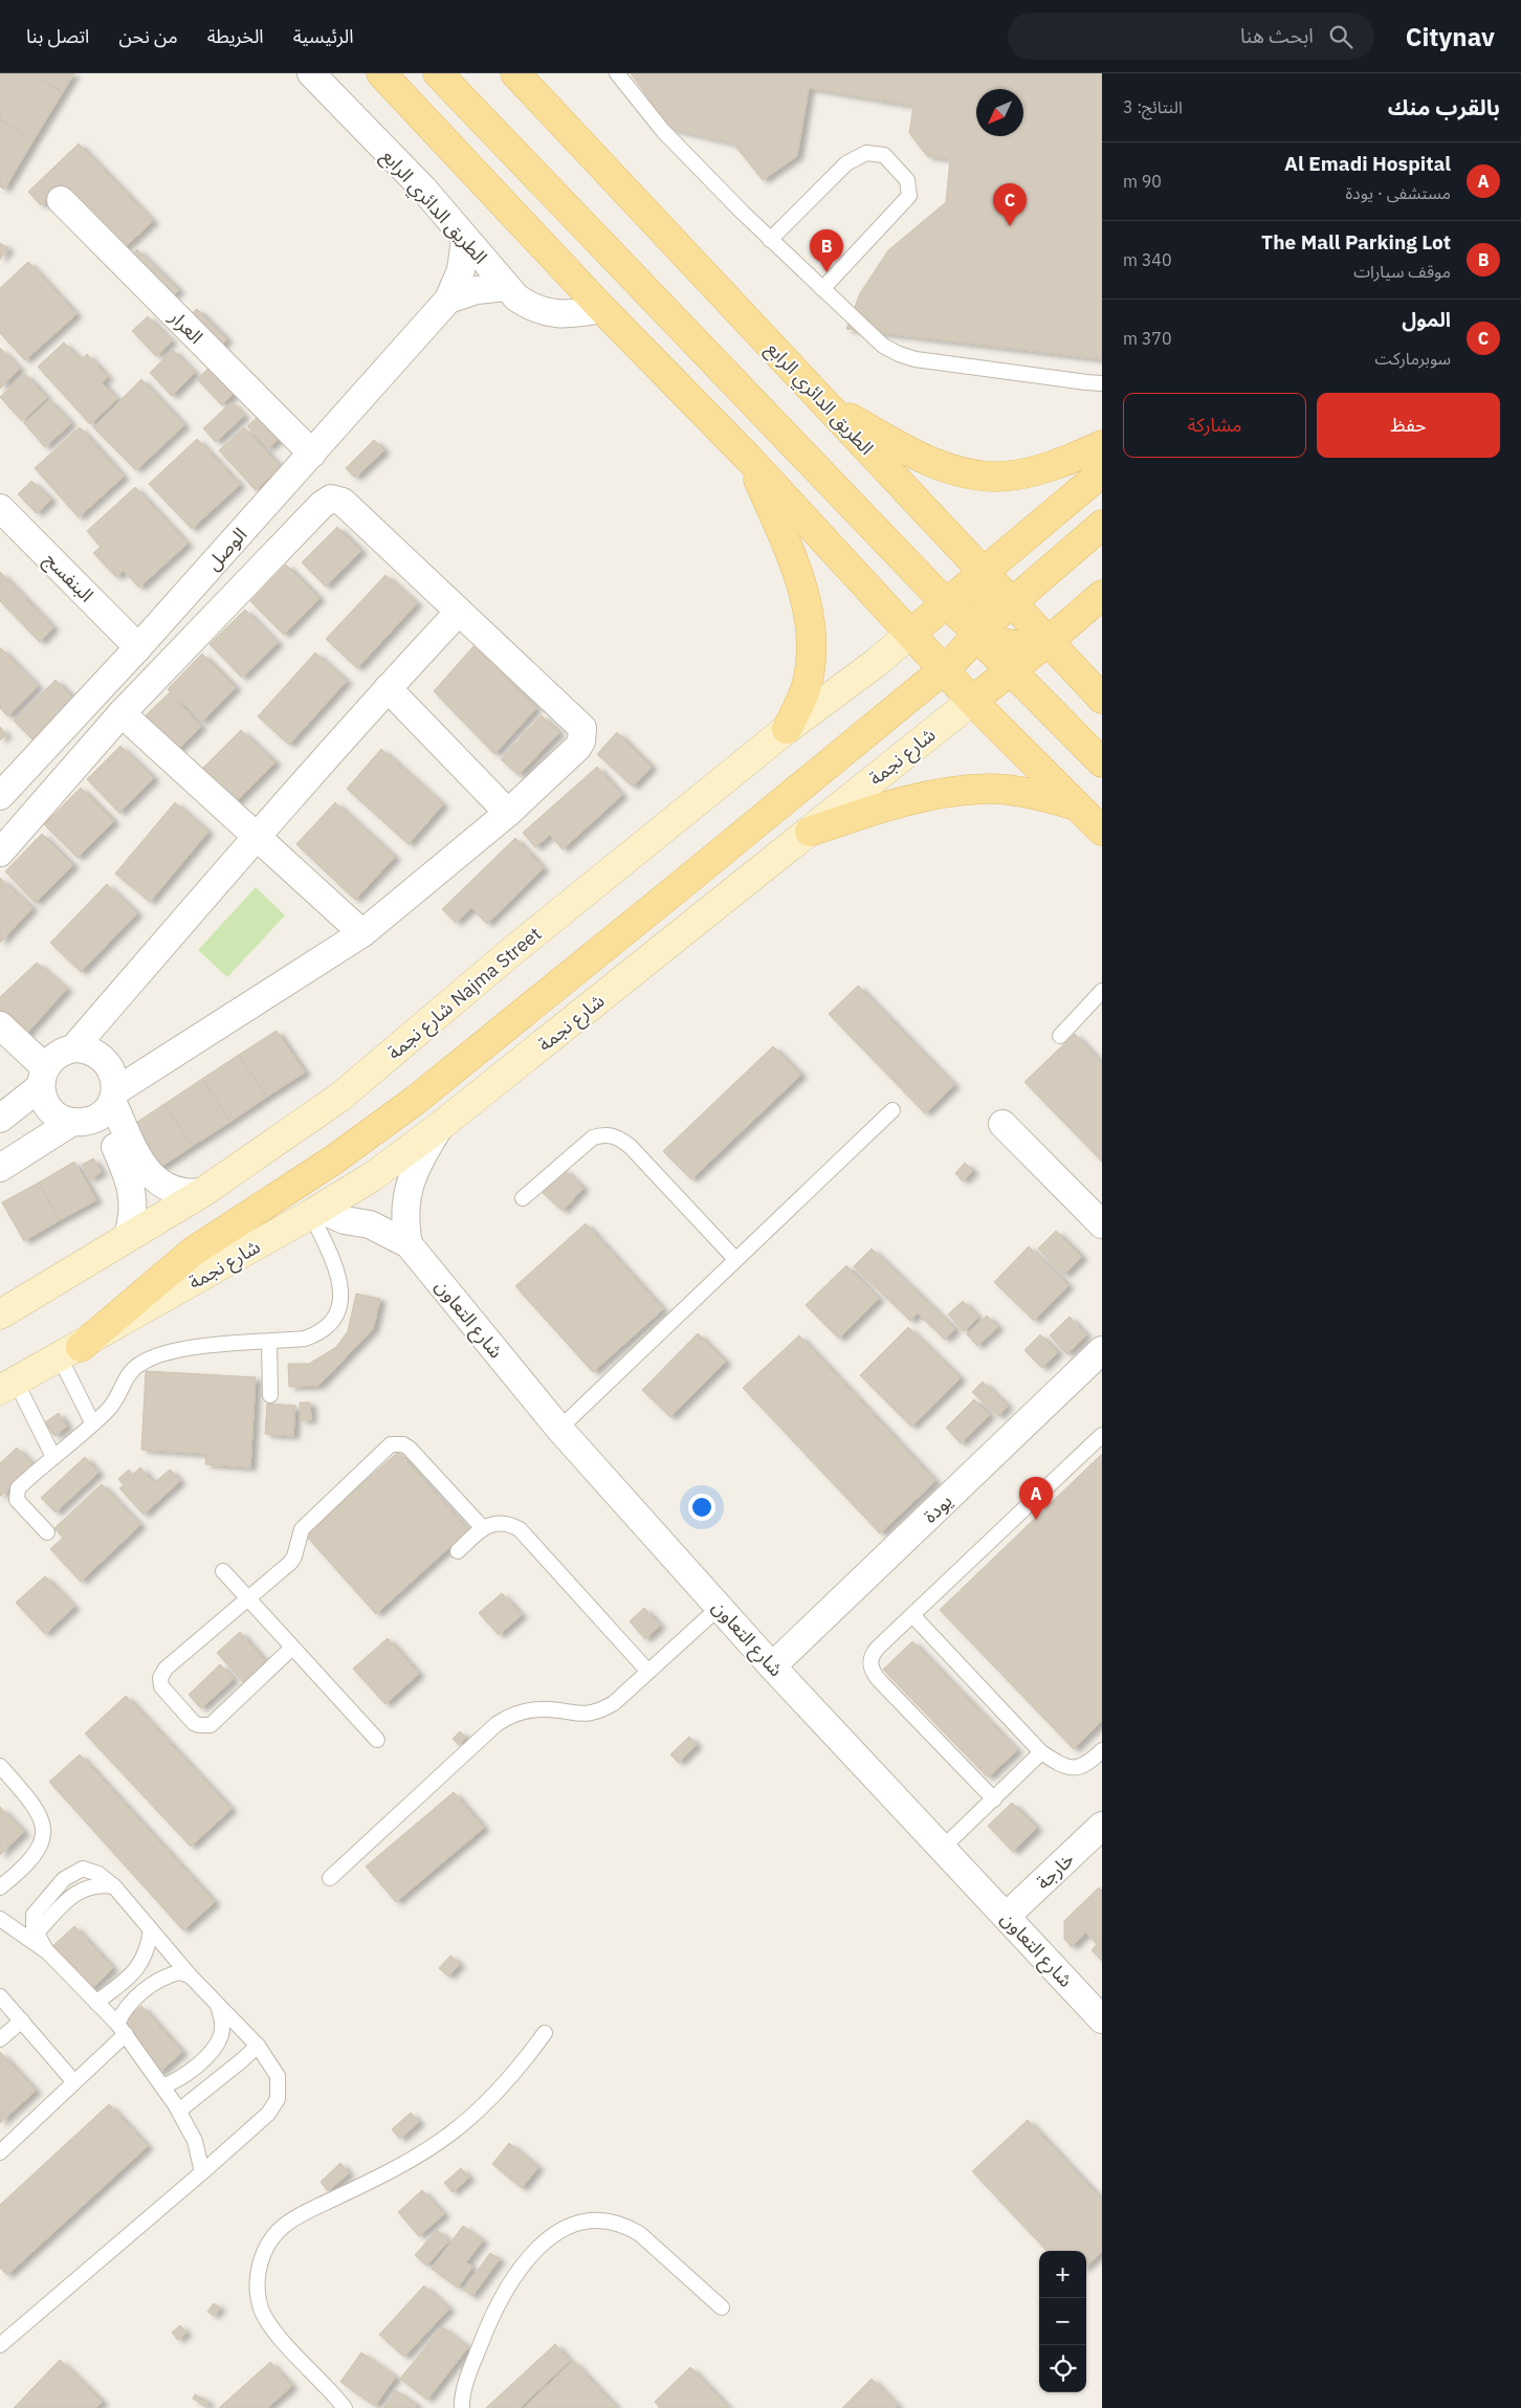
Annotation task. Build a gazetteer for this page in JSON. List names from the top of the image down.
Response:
{
  "streets": {
    "main road": ["الطريق الدائري الرابع", "شارع نجمة", "شارع نجمة Najma Street"],
    "street": [
      "العرار",
      "الوصل",
      "البنفسج",
      "شارع التعاون",
      "يودة",
      "خارجة"
    ]
  },
  "crossings": [
    ["الطريق الدائري الرابع", "الوصل"],
    ["الطريق الدائري الرابع", "شارع نجمة"],
    ["العرار", "الوصل"],
    ["الوصل", "البنفسج"],
    ["شارع نجمة", "شارع التعاون"],
    ["شارع التعاون", "يودة"],
    ["شارع التعاون", "خارجة"]
  ],
  "north": "bottom left",
  "page": {
    "header": "Citynav",
    "search": "ابحث هنا",
    "nav": [
      "الرئيسية",
      "الخريطة",
      "من نحن",
      "اتصل بنا"
    ],
    "heading": ["بالقرب منك", "النتائج: 3"],
    "list": [
      {
        "mark": "A",
        "name": "Al Emadi Hospital",
        "note": "مستشفى · يودة",
        "value": "90 m"
      },
      {
        "mark": "B",
        "name": "The Mall Parking Lot",
        "note": "موقف سيارات",
        "value": "340 m"
      },
      {
        "mark": "C",
        "name": "المول",
        "note": "سوبرماركت",
        "value": "370 m"
      }
    ],
    "pins": ["C", "B", "A"],
    "buttons": ["حفظ", "مشاركة"],
    "map_buttons": ["+", "−"]
  }
}
